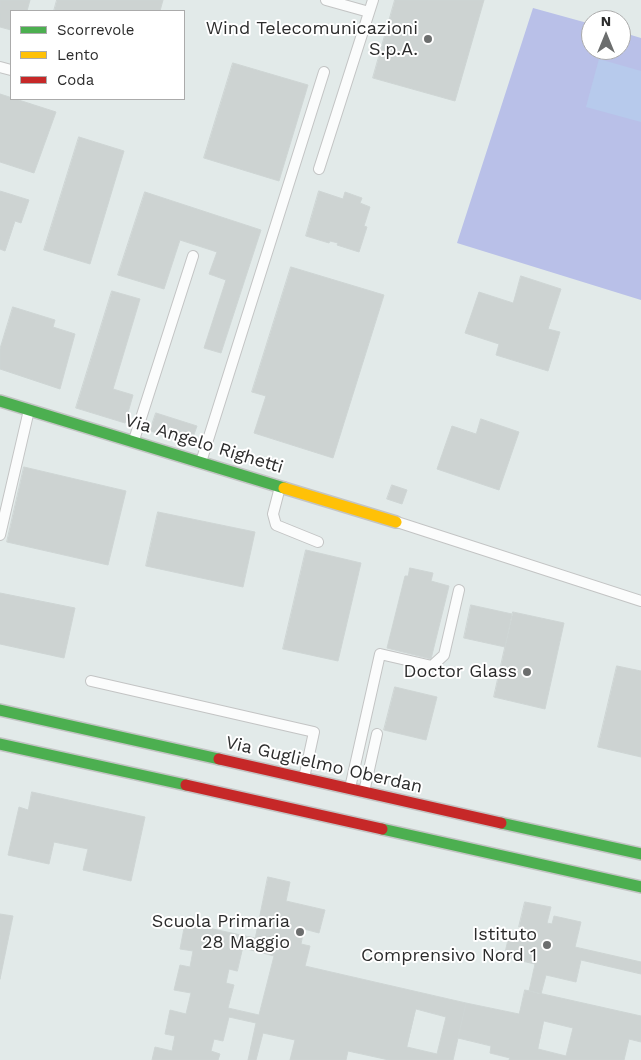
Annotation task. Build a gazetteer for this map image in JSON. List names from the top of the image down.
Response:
{
  "streets": {
    "main road": ["Via Angelo Righetti", "Via Guglielmo Oberdan"]
  },
  "places": [
    "Wind Telecomunicazioni S.p.A.",
    "Doctor Glass",
    "Scuola Primaria 28 Maggio",
    "Istituto Comprensivo Nord 1"
  ],
  "legend": ["Scorrevole", "Lento", "Coda"],
  "north": "top"
}
